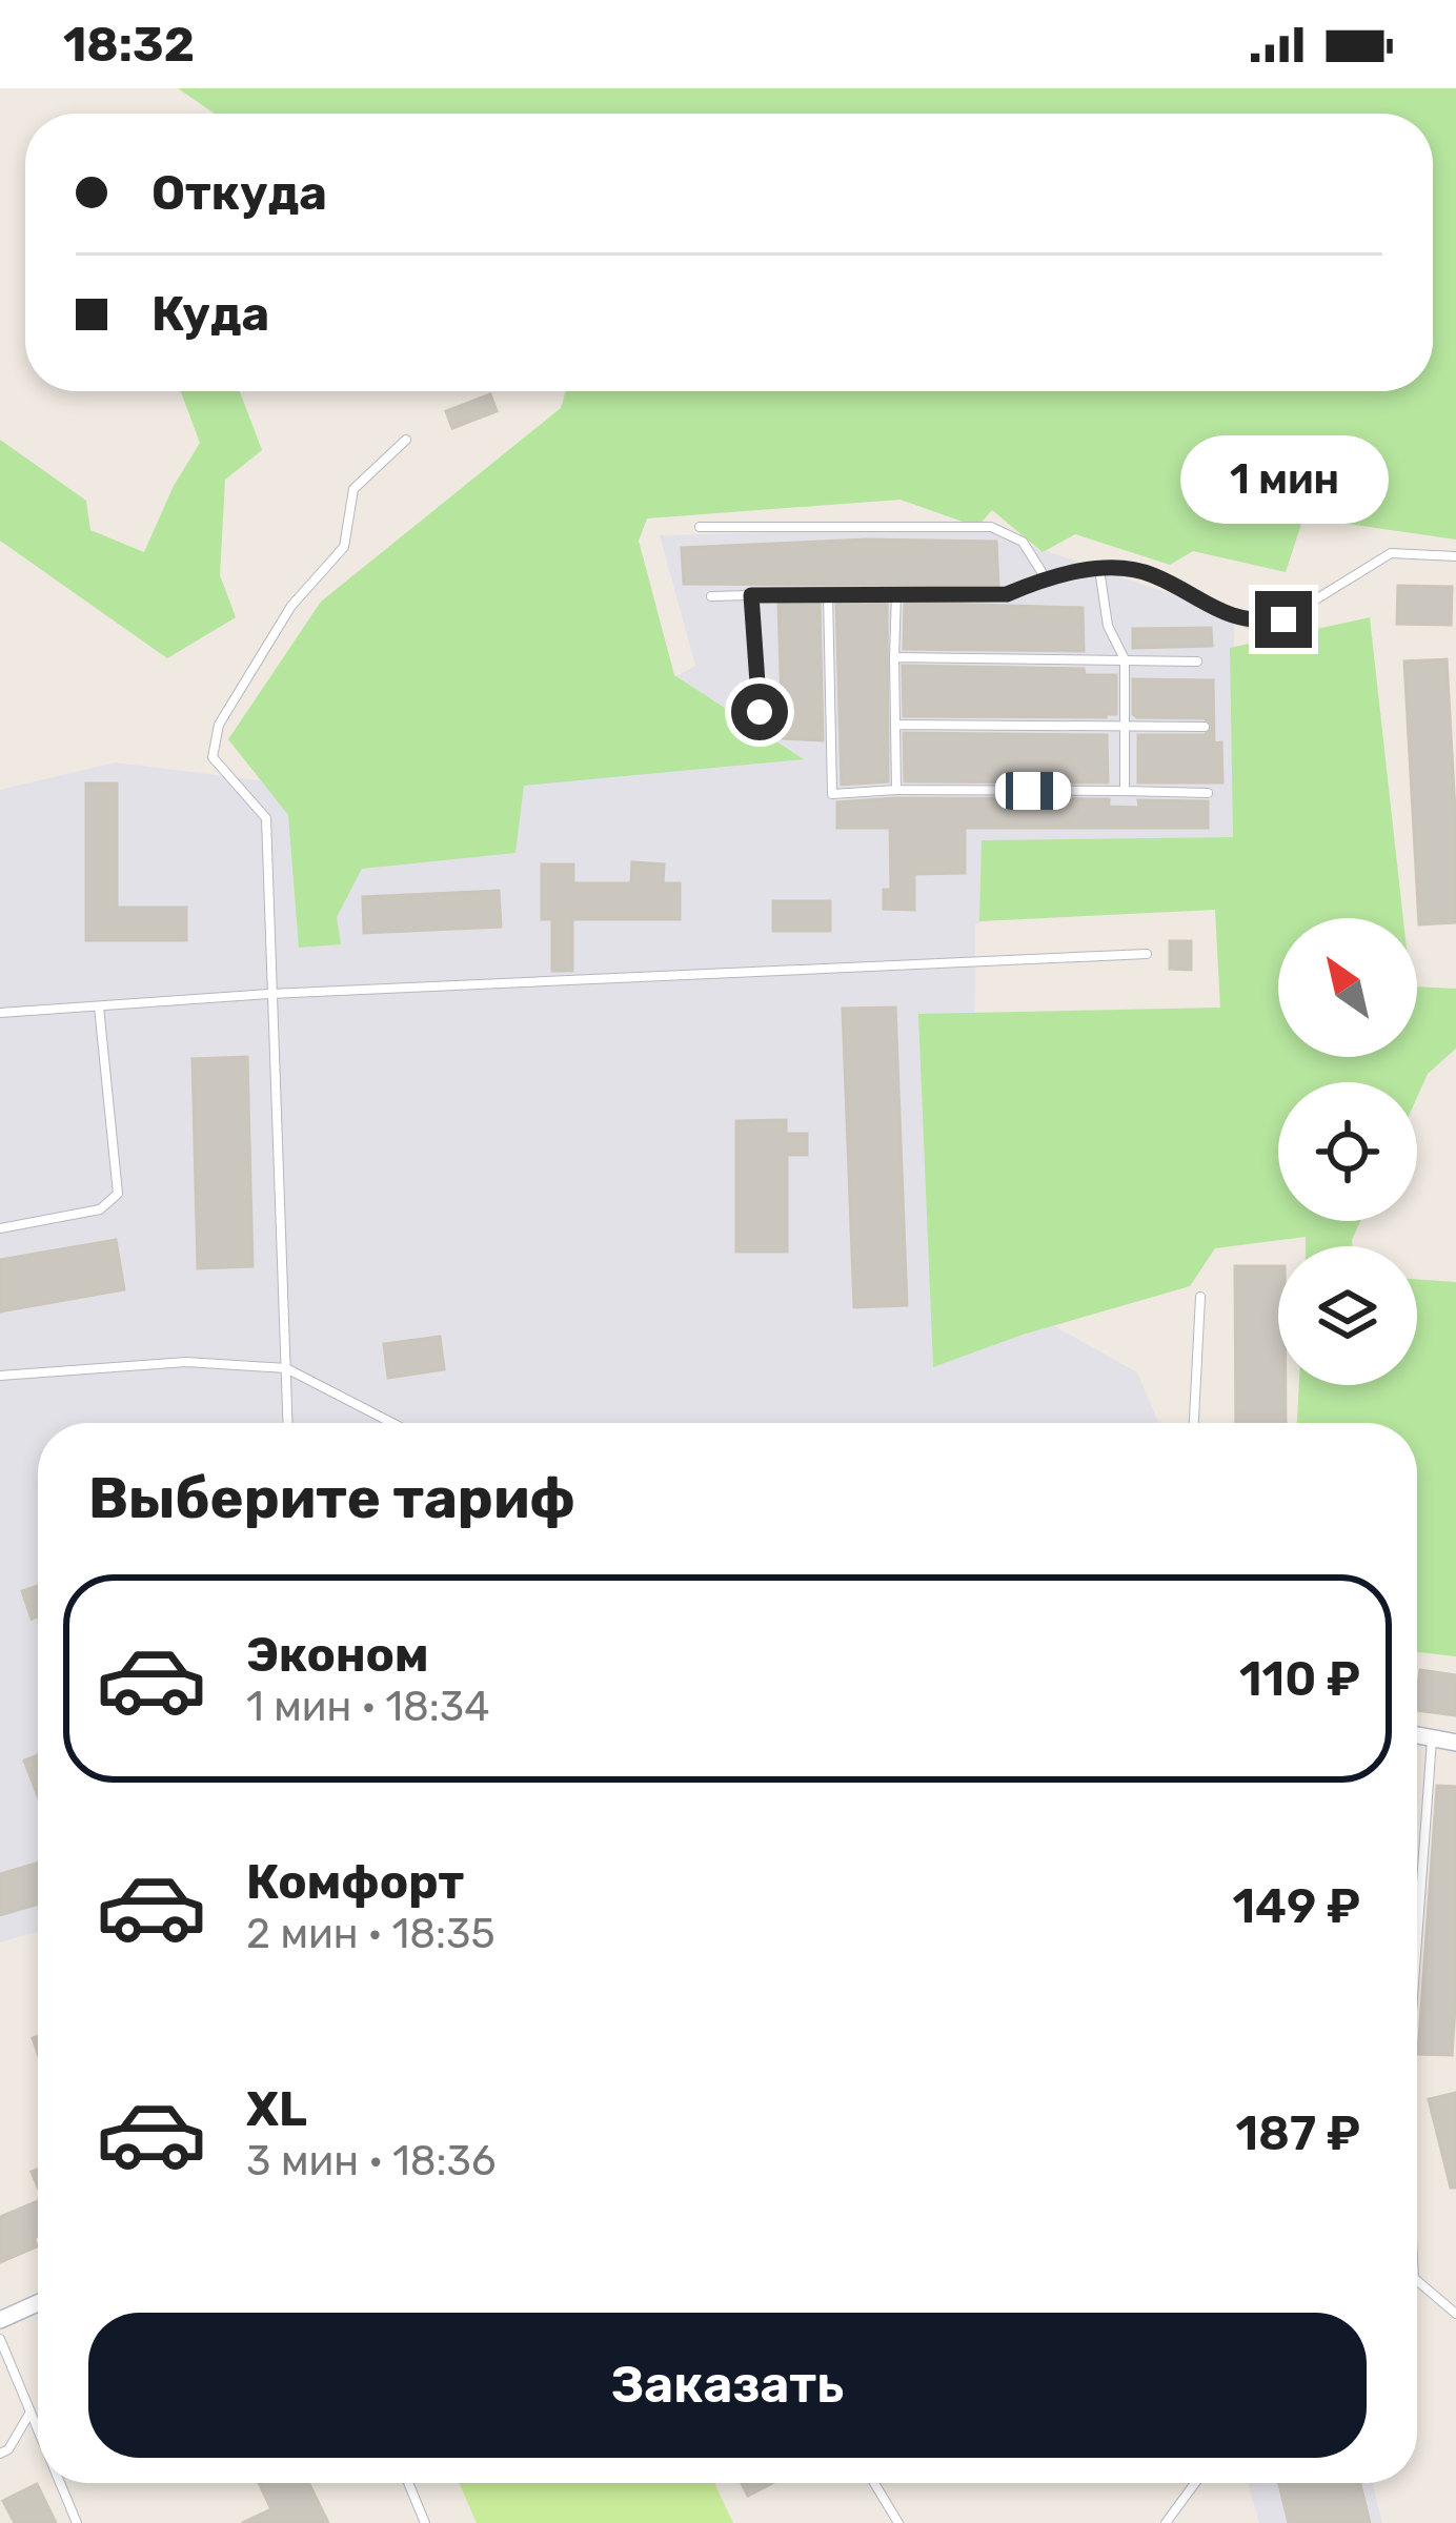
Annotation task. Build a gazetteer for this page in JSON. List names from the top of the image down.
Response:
{
  "north": "top left",
  "page": {
    "status": "18:32",
    "banner": ["Откуда", "Куда"],
    "bubble": "1 мин",
    "heading": "Выберите тариф",
    "list": [
      {
        "name": "Эконом",
        "note": "1 мин · 18:34",
        "value": "110 ₽"
      },
      {
        "name": "Комфорт",
        "note": "2 мин · 18:35",
        "value": "149 ₽"
      },
      {
        "name": "XL",
        "note": "3 мин · 18:36",
        "value": "187 ₽"
      }
    ],
    "buttons": "Заказать"
  }
}
